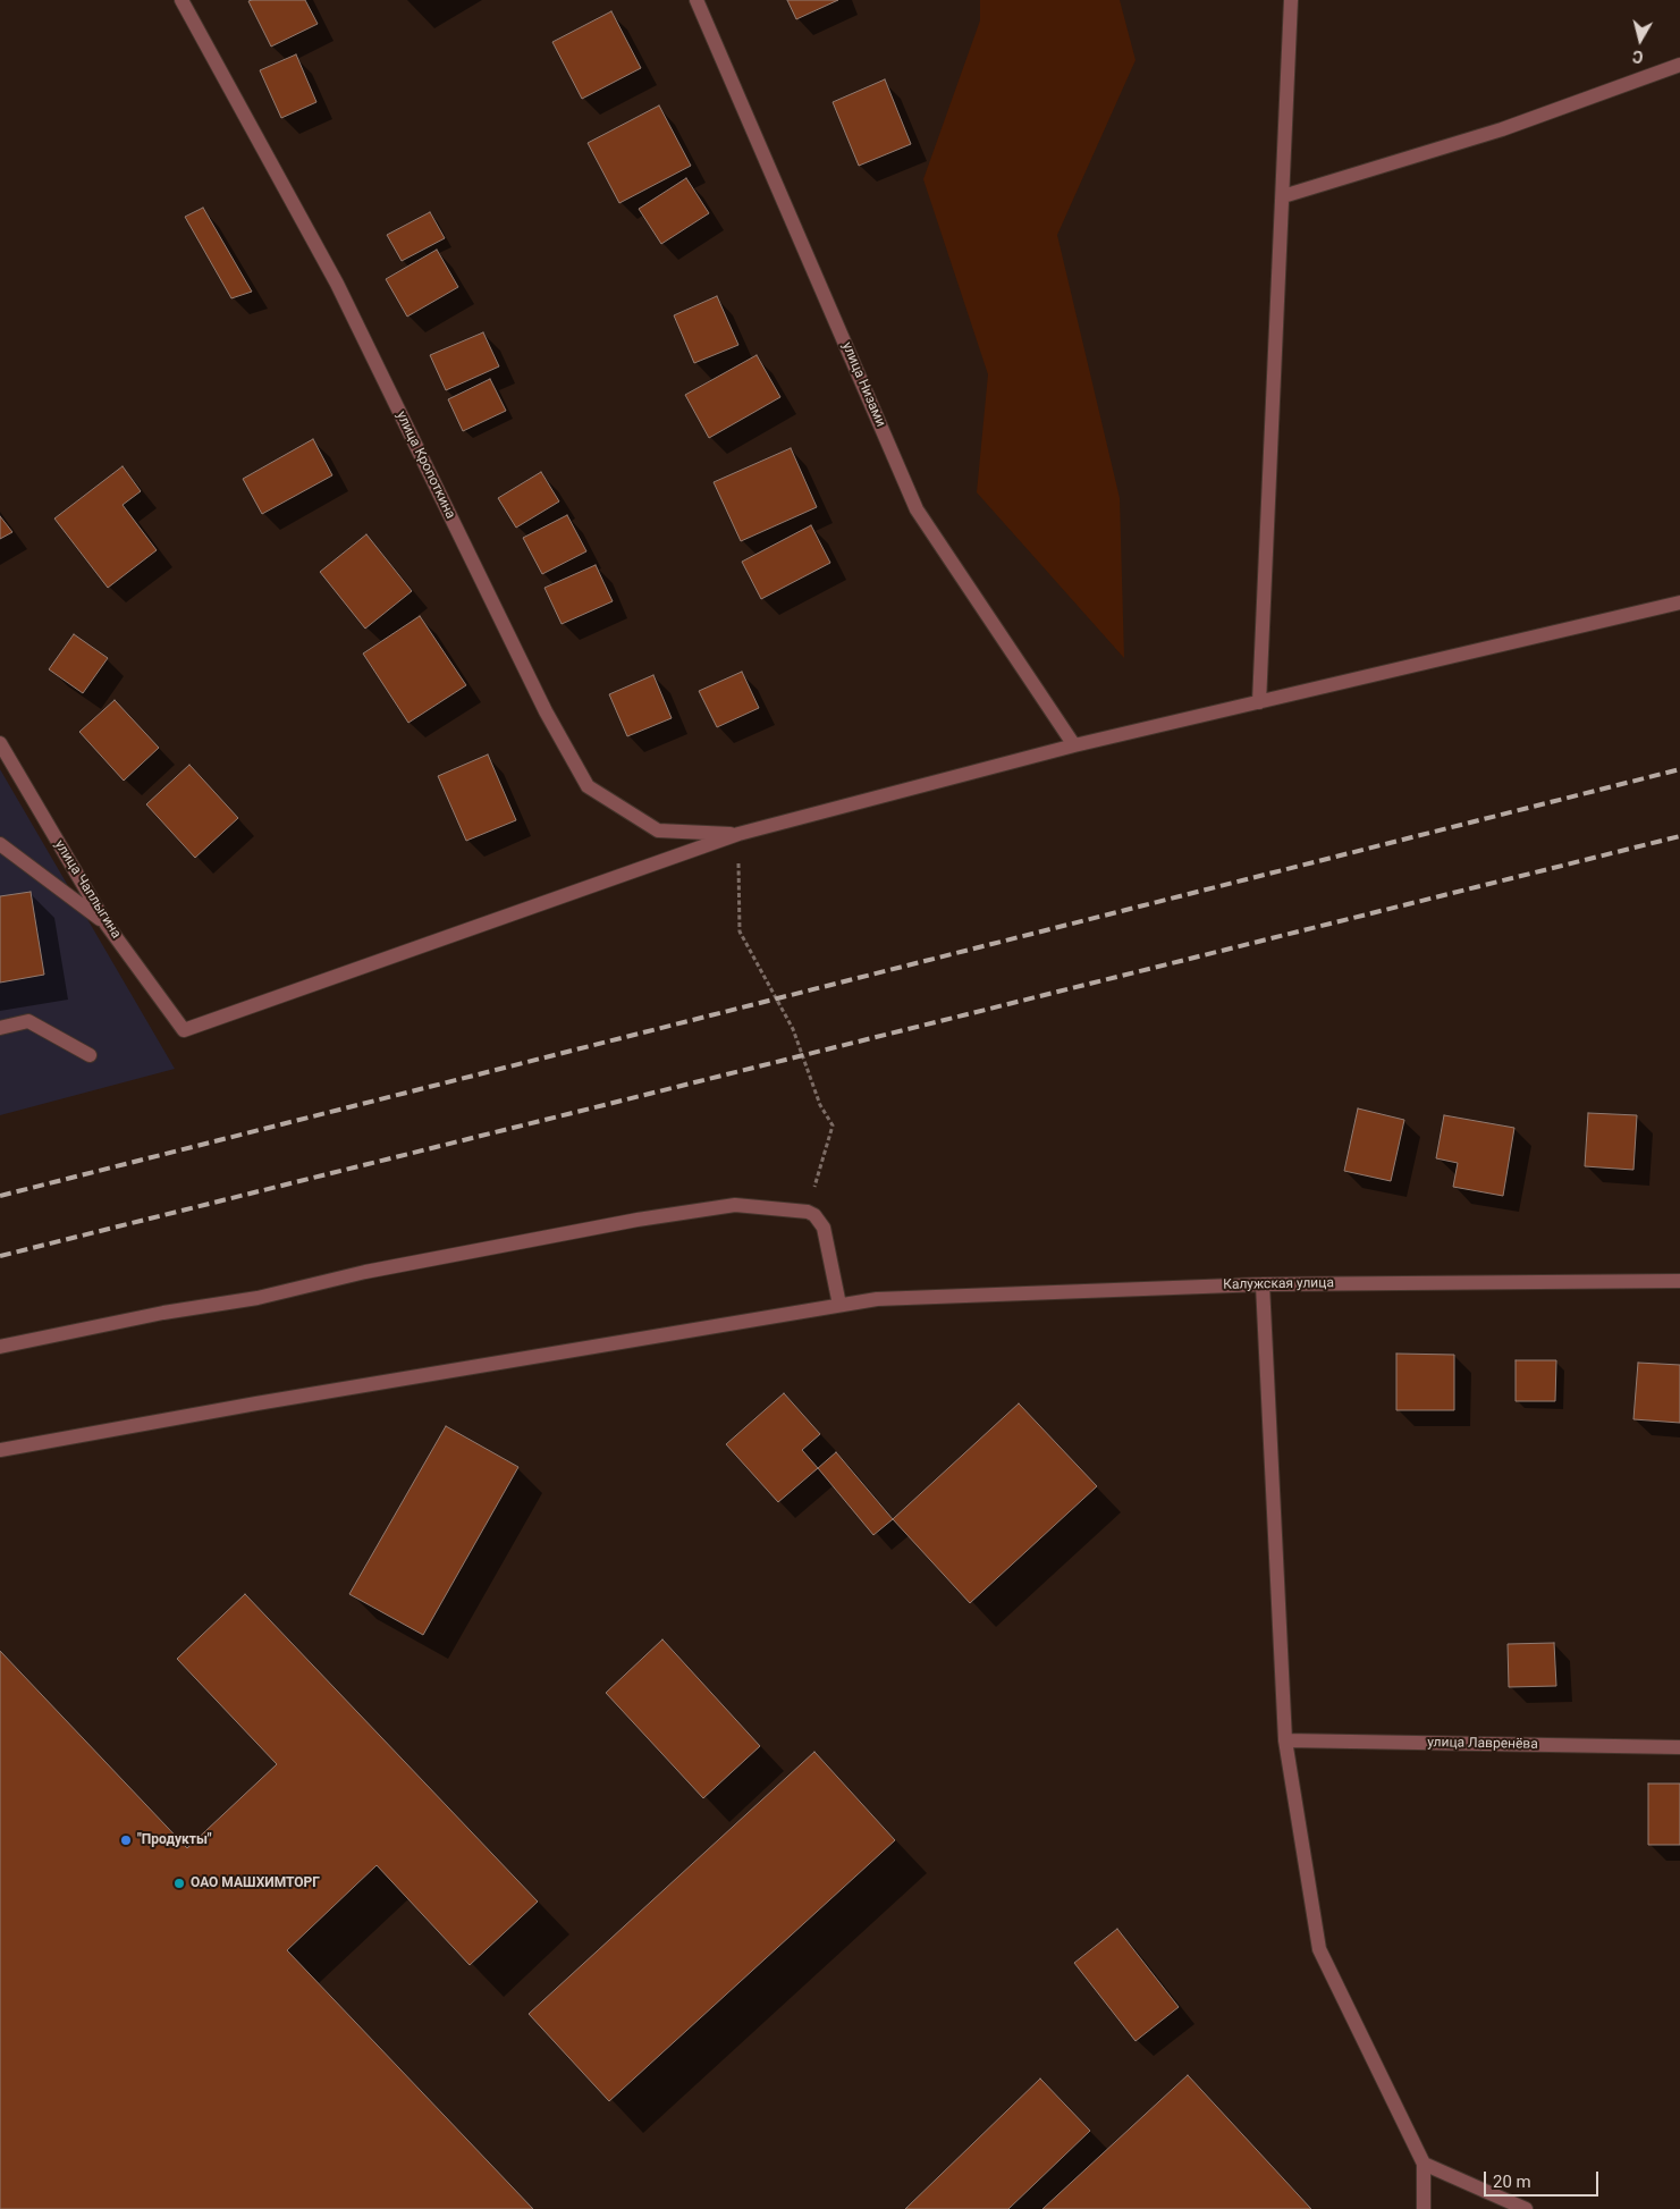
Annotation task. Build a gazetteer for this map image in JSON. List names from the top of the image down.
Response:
{
  "streets": {
    "street": [
      "улица Низами",
      "улица Кропоткина",
      "улица Чаплыгина",
      "Калужская улица",
      "улица Лавренёва"
    ]
  },
  "crossings": [
    ["улица Кропоткина", "улица Чаплыгина"]
  ],
  "places": ["\"Продукты\"", "ОАО МАШХИМТОРГ"],
  "scale_bar": "20 m",
  "north": "bottom"
}
